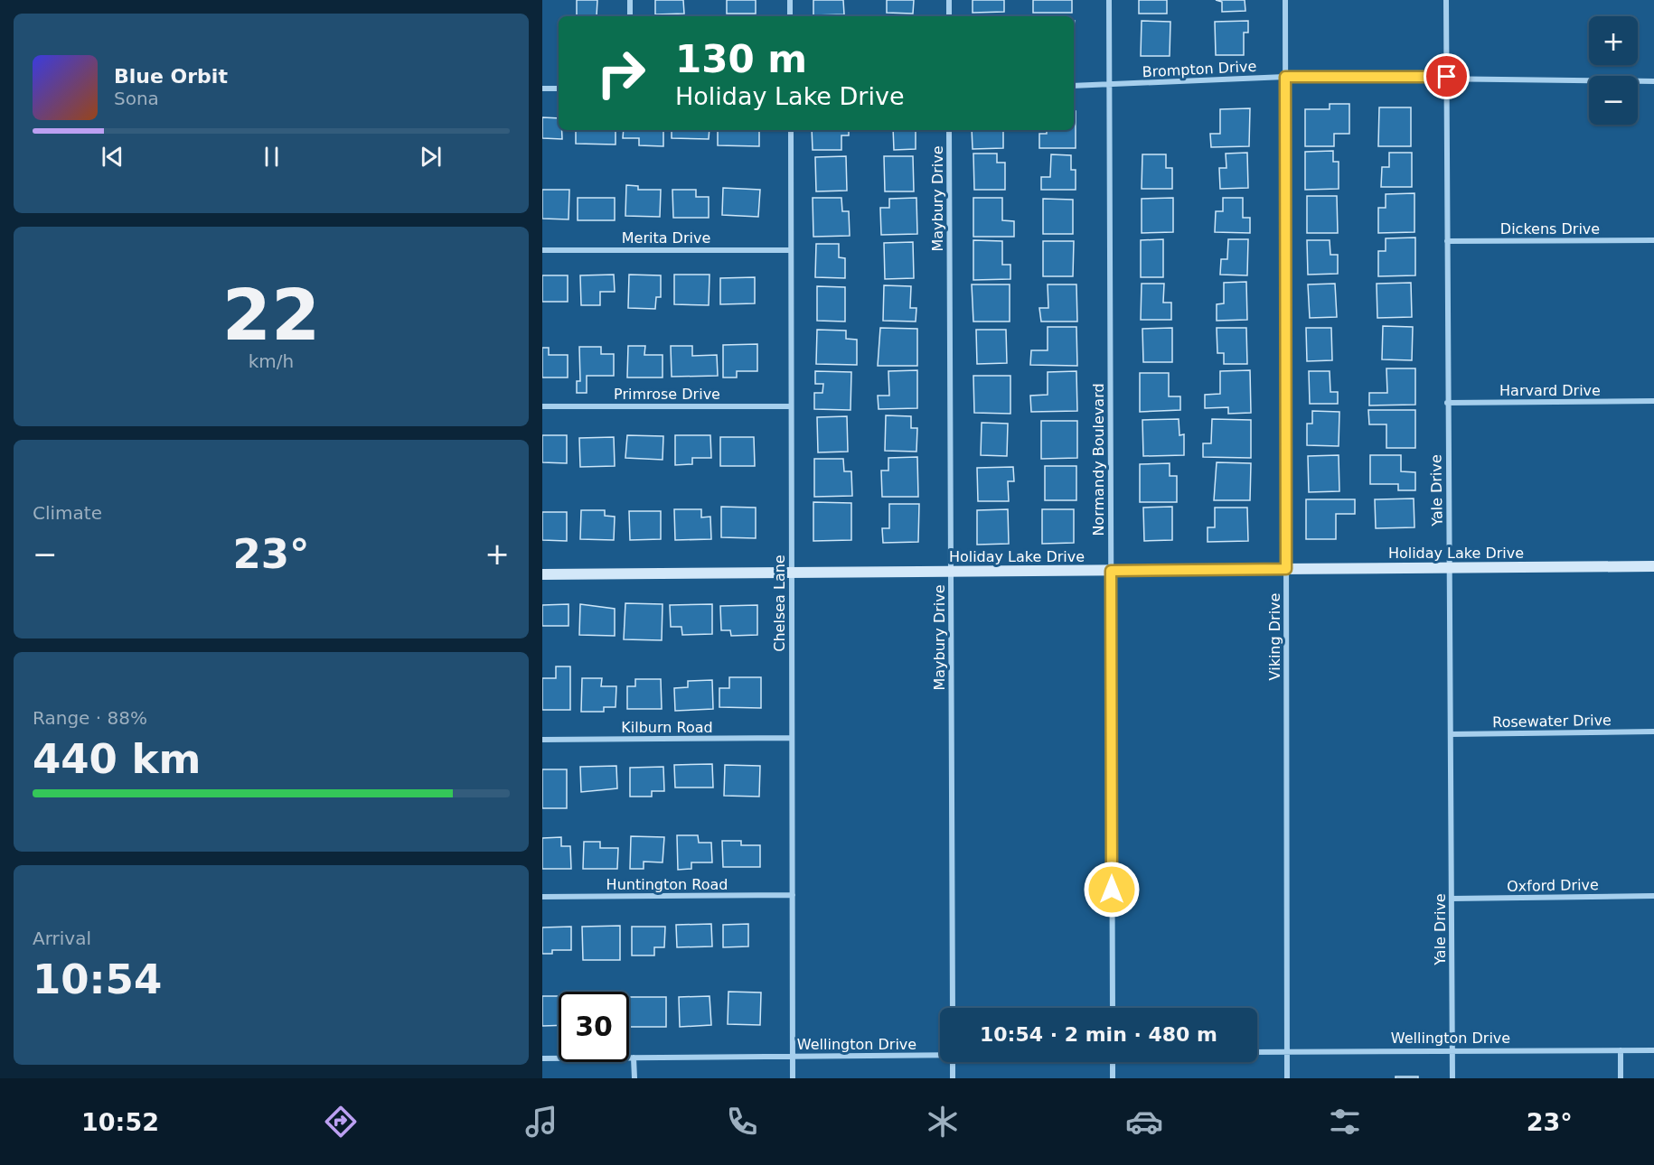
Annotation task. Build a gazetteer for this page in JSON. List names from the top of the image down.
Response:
{
  "streets": {
    "street": [
      "Brompton Drive",
      "Maybury Drive",
      "Dickens Drive",
      "Merita Drive",
      "Harvard Drive",
      "Primrose Drive",
      "Normandy Boulevard",
      "Yale Drive",
      "Holiday Lake Drive",
      "Chelsea Lane",
      "Viking Drive",
      "Rosewater Drive",
      "Kilburn Road",
      "Huntington Road",
      "Oxford Drive",
      "Wellington Drive"
    ]
  },
  "crossings": [
    ["Brompton Drive", "Normandy Boulevard"],
    ["Brompton Drive", "Yale Drive"],
    ["Brompton Drive", "Viking Drive"],
    ["Maybury Drive", "Holiday Lake Drive"],
    ["Dickens Drive", "Yale Drive"],
    ["Merita Drive", "Chelsea Lane"],
    ["Harvard Drive", "Yale Drive"],
    ["Primrose Drive", "Chelsea Lane"],
    ["Normandy Boulevard", "Holiday Lake Drive"],
    ["Yale Drive", "Holiday Lake Drive"],
    ["Yale Drive", "Rosewater Drive"],
    ["Yale Drive", "Oxford Drive"],
    ["Yale Drive", "Wellington Drive"],
    ["Holiday Lake Drive", "Chelsea Lane"],
    ["Holiday Lake Drive", "Viking Drive"],
    ["Chelsea Lane", "Kilburn Road"],
    ["Chelsea Lane", "Huntington Road"],
    ["Chelsea Lane", "Wellington Drive"],
    ["Viking Drive", "Wellington Drive"]
  ],
  "page": {
    "map_buttons": ["+", "−"],
    "turn": ["130 m", "Holiday Lake Drive"],
    "song": ["Blue Orbit", "Sona"],
    "tile": [
      ["22", "km/h"],
      "Climate",
      ["Range · 88%", "440 km"],
      ["Arrival", "10:54"]
    ],
    "heat": ["−", "23°", "+"],
    "limit": "30",
    "trip": "10:54 · 2 min · 480 m",
    "tabs": ["10:52", "23°"]
  }
}
